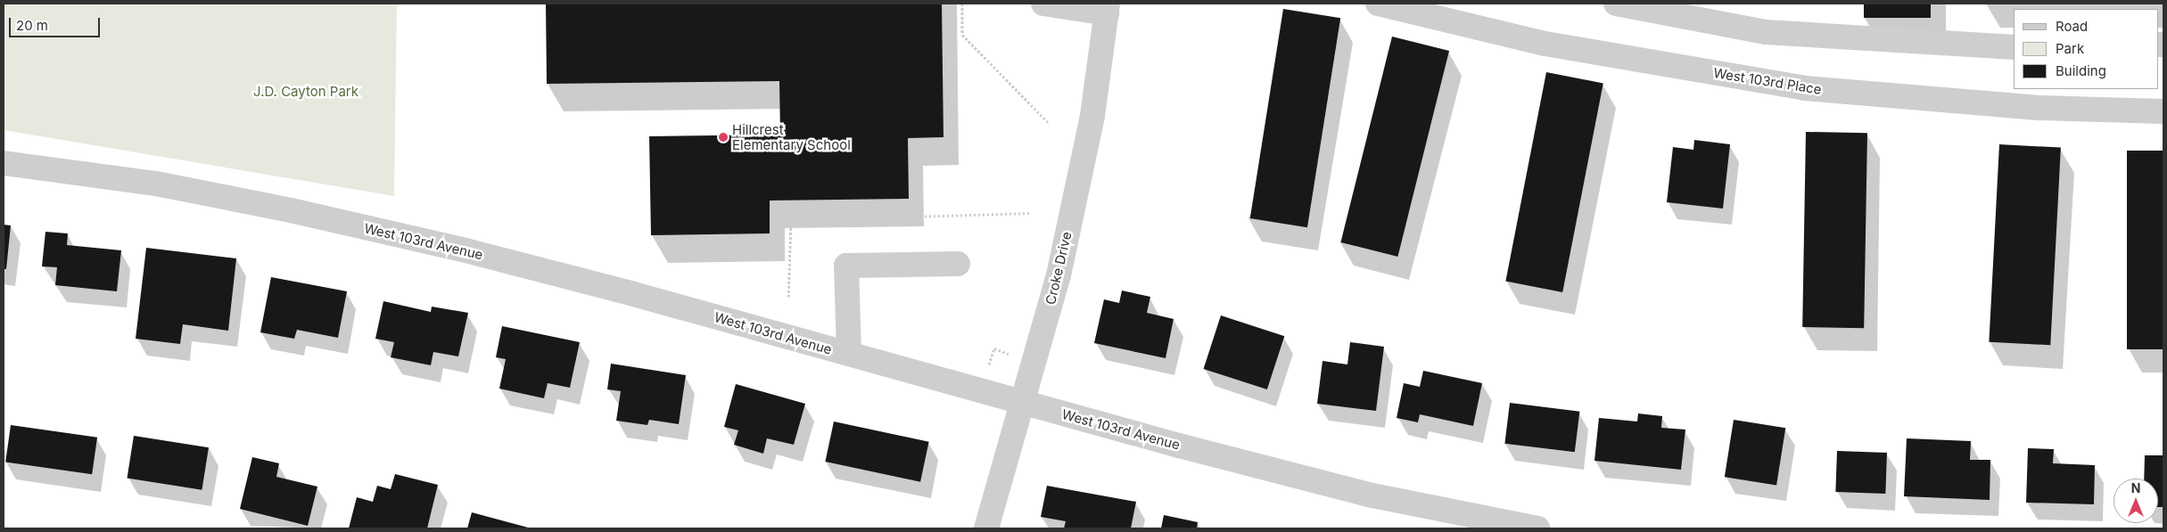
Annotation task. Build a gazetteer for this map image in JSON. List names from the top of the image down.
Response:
{
  "streets": {
    "street": ["West 103rd Place", "West 103rd Avenue", "Croke Drive"]
  },
  "crossings": [
    ["West 103rd Avenue", "Croke Drive"]
  ],
  "parks": ["J.D. Cayton Park"],
  "places": ["Hillcrest Elementary School"],
  "legend": ["Road", "Park", "Building"],
  "scale_bar": "20 m",
  "north": "top"
}
